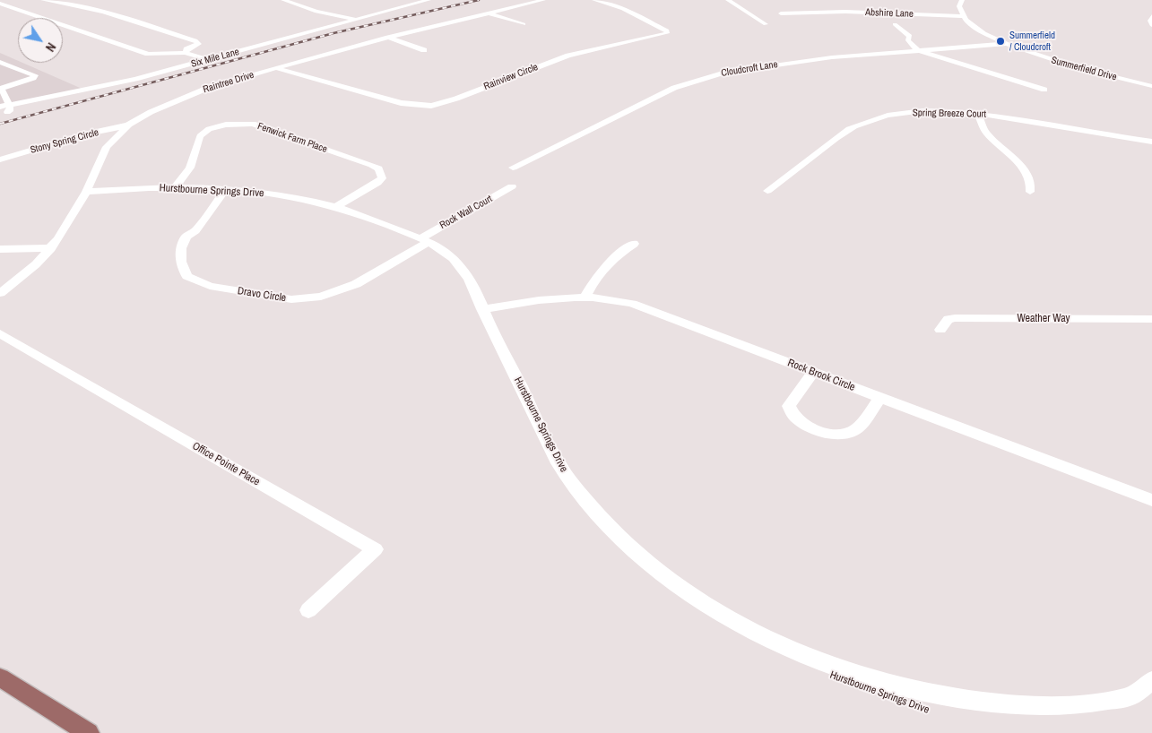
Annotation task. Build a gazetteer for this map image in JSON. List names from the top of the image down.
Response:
{
  "streets": {
    "street": [
      "Abshire Lane",
      "Six Mile Lane",
      "Cloudcroft Lane",
      "Summerfield Drive",
      "Rainview Circle",
      "Raintree Drive",
      "Spring Breeze Court",
      "Fenwick Farm Place",
      "Stony Spring Circle",
      "Hurstbourne Springs Drive",
      "Rock Wall Court",
      "Dravo Circle",
      "Weather Way",
      "Rock Brook Circle",
      "Office Pointe Place"
    ]
  },
  "crossings": [
    ["Abshire Lane", "Summerfield Drive"],
    ["Cloudcroft Lane", "Summerfield Drive"],
    ["Rainview Circle", "Raintree Drive"],
    ["Raintree Drive", "Stony Spring Circle"],
    ["Raintree Drive", "Hurstbourne Springs Drive"],
    ["Fenwick Farm Place", "Hurstbourne Springs Drive"],
    ["Hurstbourne Springs Drive", "Rock Wall Court"],
    ["Hurstbourne Springs Drive", "Dravo Circle"],
    ["Hurstbourne Springs Drive", "Rock Brook Circle"],
    ["Rock Wall Court", "Dravo Circle"]
  ],
  "places": ["Summerfield / Cloudcroft"],
  "north": "bottom right"
}
